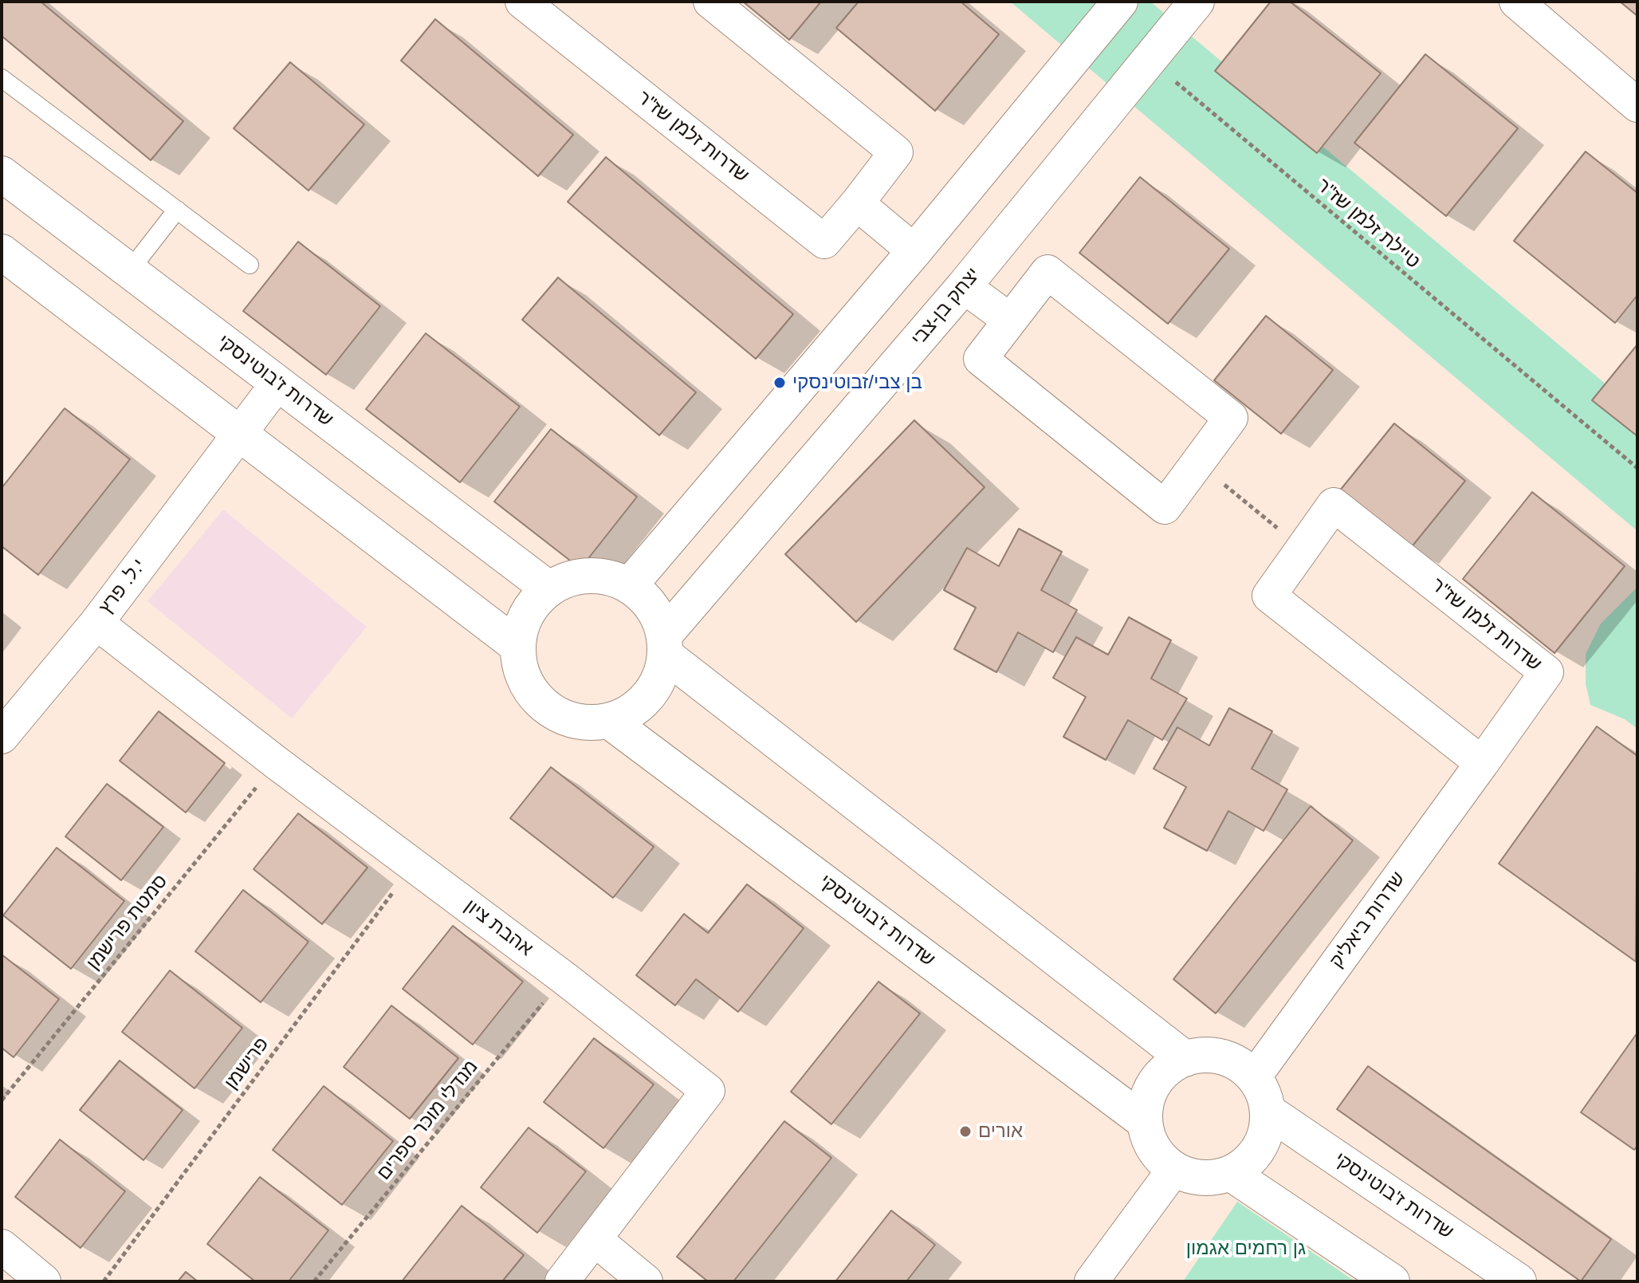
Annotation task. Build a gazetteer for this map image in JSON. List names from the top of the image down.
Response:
{
  "streets": {
    "street": [
      "שדרות זלמן שז\"ר",
      "יצחק בן-צבי",
      "שדרות ז'בוטינסקי",
      "י.ל. פרץ",
      "שדרות ביאליק",
      "אהבת ציון"
    ],
    "path": [
      "טיילת זלמן שז\"ר",
      "סמטת פרישמן",
      "פרישמן",
      "מנדלי מוכר ספרים"
    ]
  },
  "crossings": [
    ["שדרות זלמן שז\"ר", "שדרות ביאליק"],
    ["טיילת זלמן שז\"ר", "יצחק בן-צבי"],
    ["יצחק בן-צבי", "שדרות ז'בוטינסקי"],
    ["שדרות ז'בוטינסקי", "י.ל. פרץ"],
    ["שדרות ז'בוטינסקי", "שדרות ביאליק"],
    ["י.ל. פרץ", "אהבת ציון"],
    ["סמטת פרישמן", "אהבת ציון"],
    ["אהבת ציון", "פרישמן"],
    ["אהבת ציון", "מנדלי מוכר ספרים"]
  ],
  "parks": ["גן רחמים אגמון"],
  "places": ["בן צבי/זבוטינסקי", "אורים"]
}
